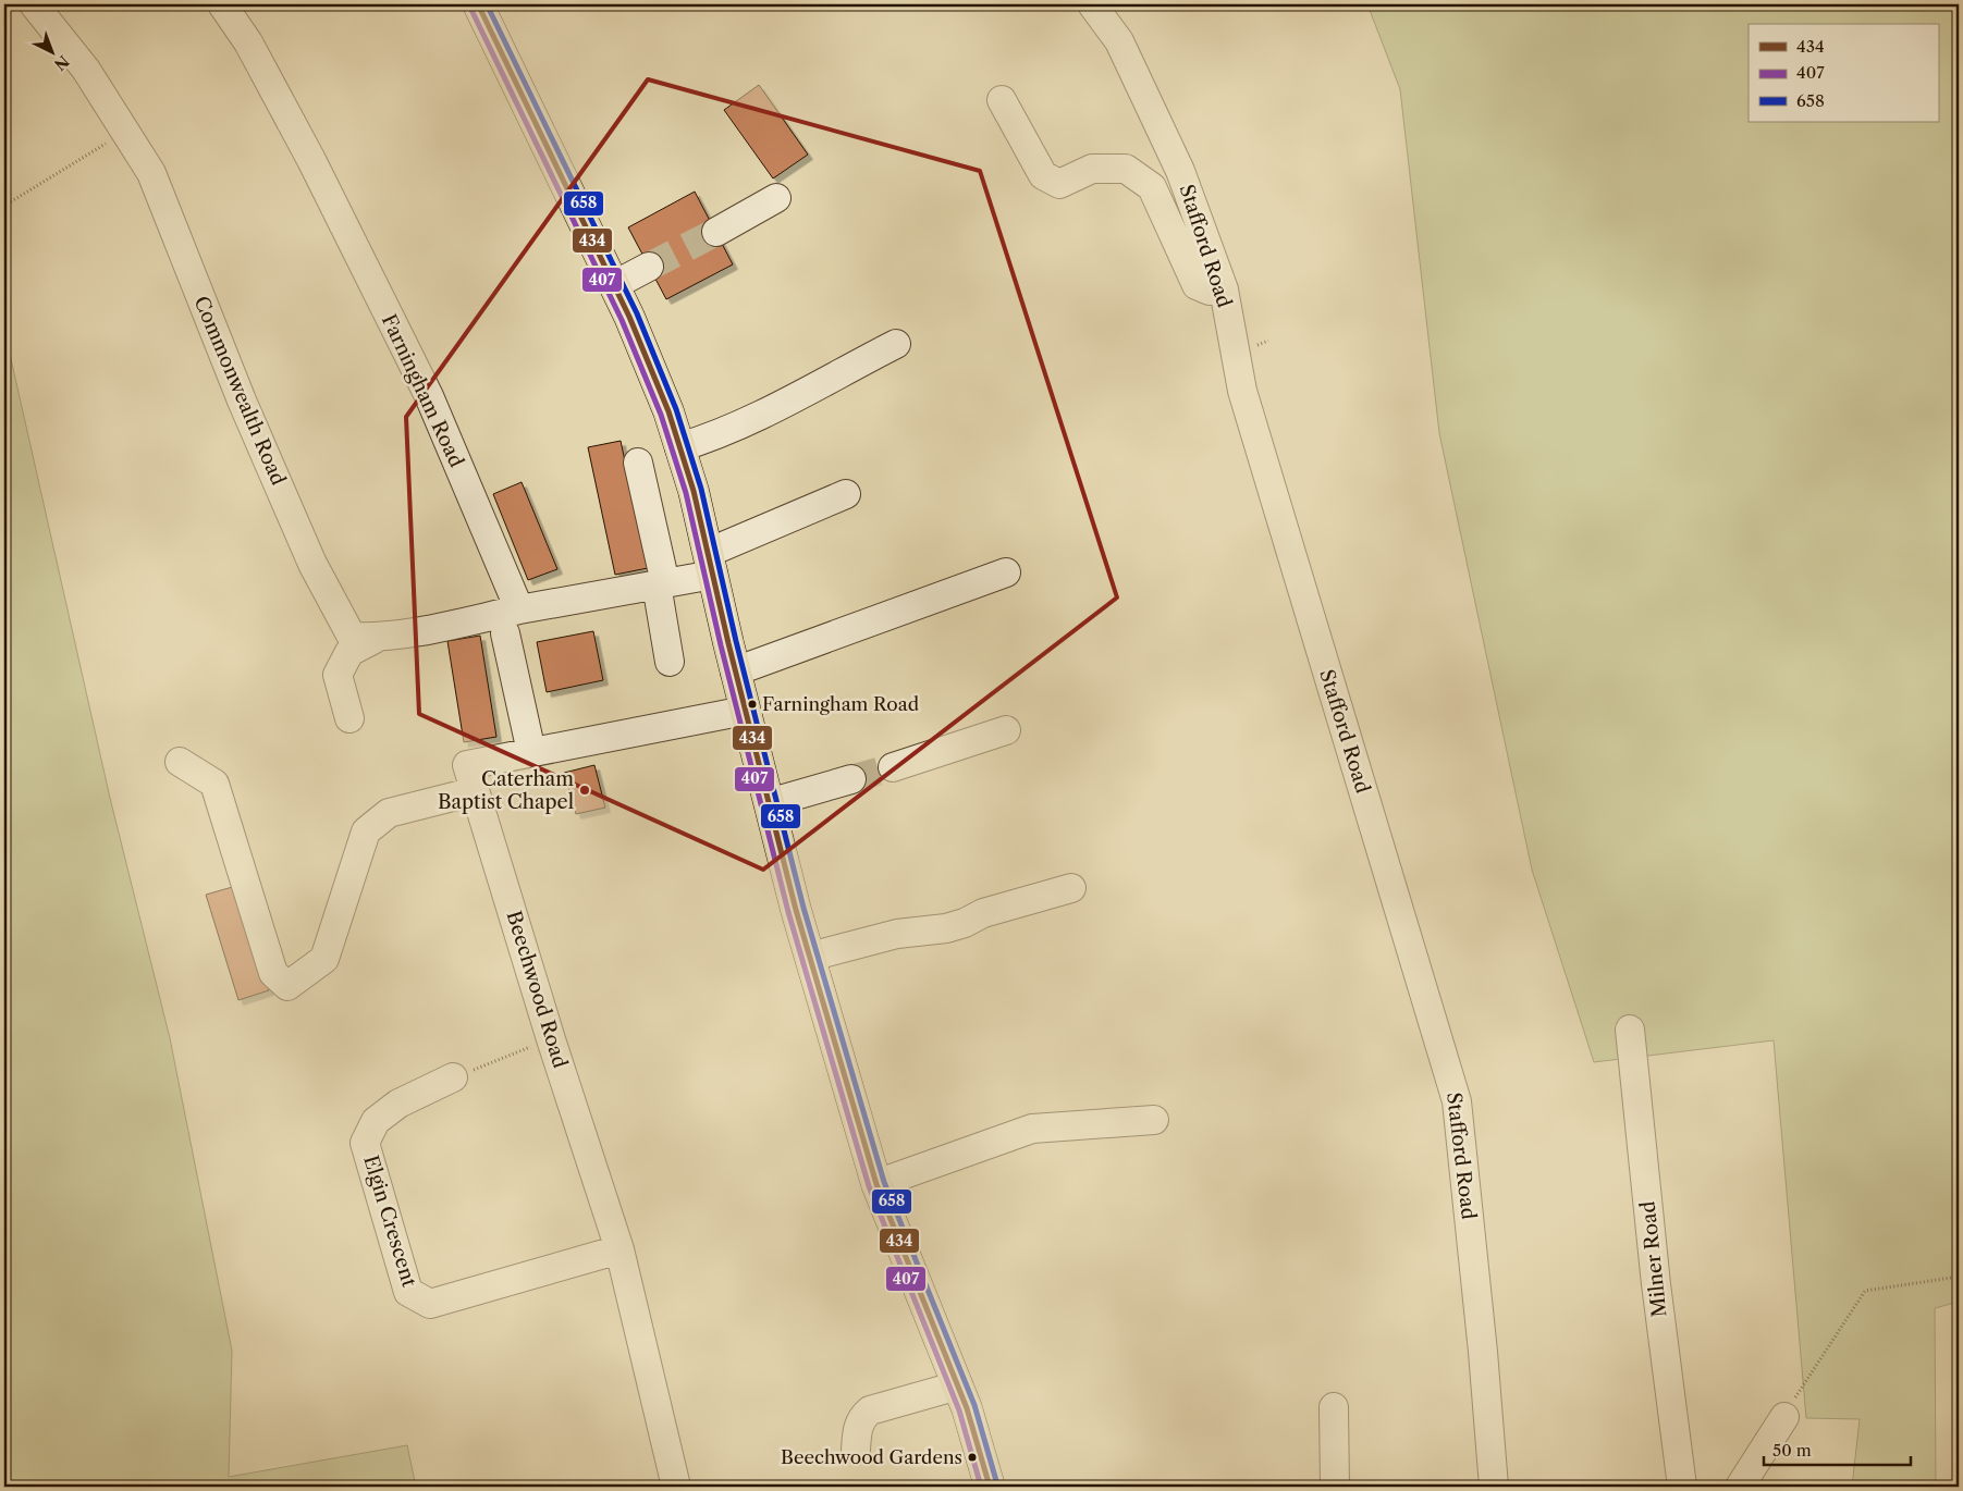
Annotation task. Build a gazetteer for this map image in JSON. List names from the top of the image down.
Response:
{
  "streets": {
    "street": [
      "Stafford Road",
      "Commonwealth Road",
      "Farningham Road",
      "Beechwood Road",
      "Elgin Crescent",
      "Milner Road"
    ]
  },
  "crossings": [
    ["Commonwealth Road", "Farningham Road"],
    ["Beechwood Road", "Elgin Crescent"]
  ],
  "places": ["Farningham Road", "Caterham Baptist Chapel", "Beechwood Gardens"],
  "lines": ["transit line 434", "transit line 658", "transit line 407"],
  "legend": ["434", "407", "658"],
  "scale_bar": "50 m",
  "north": "bottom right"
}
